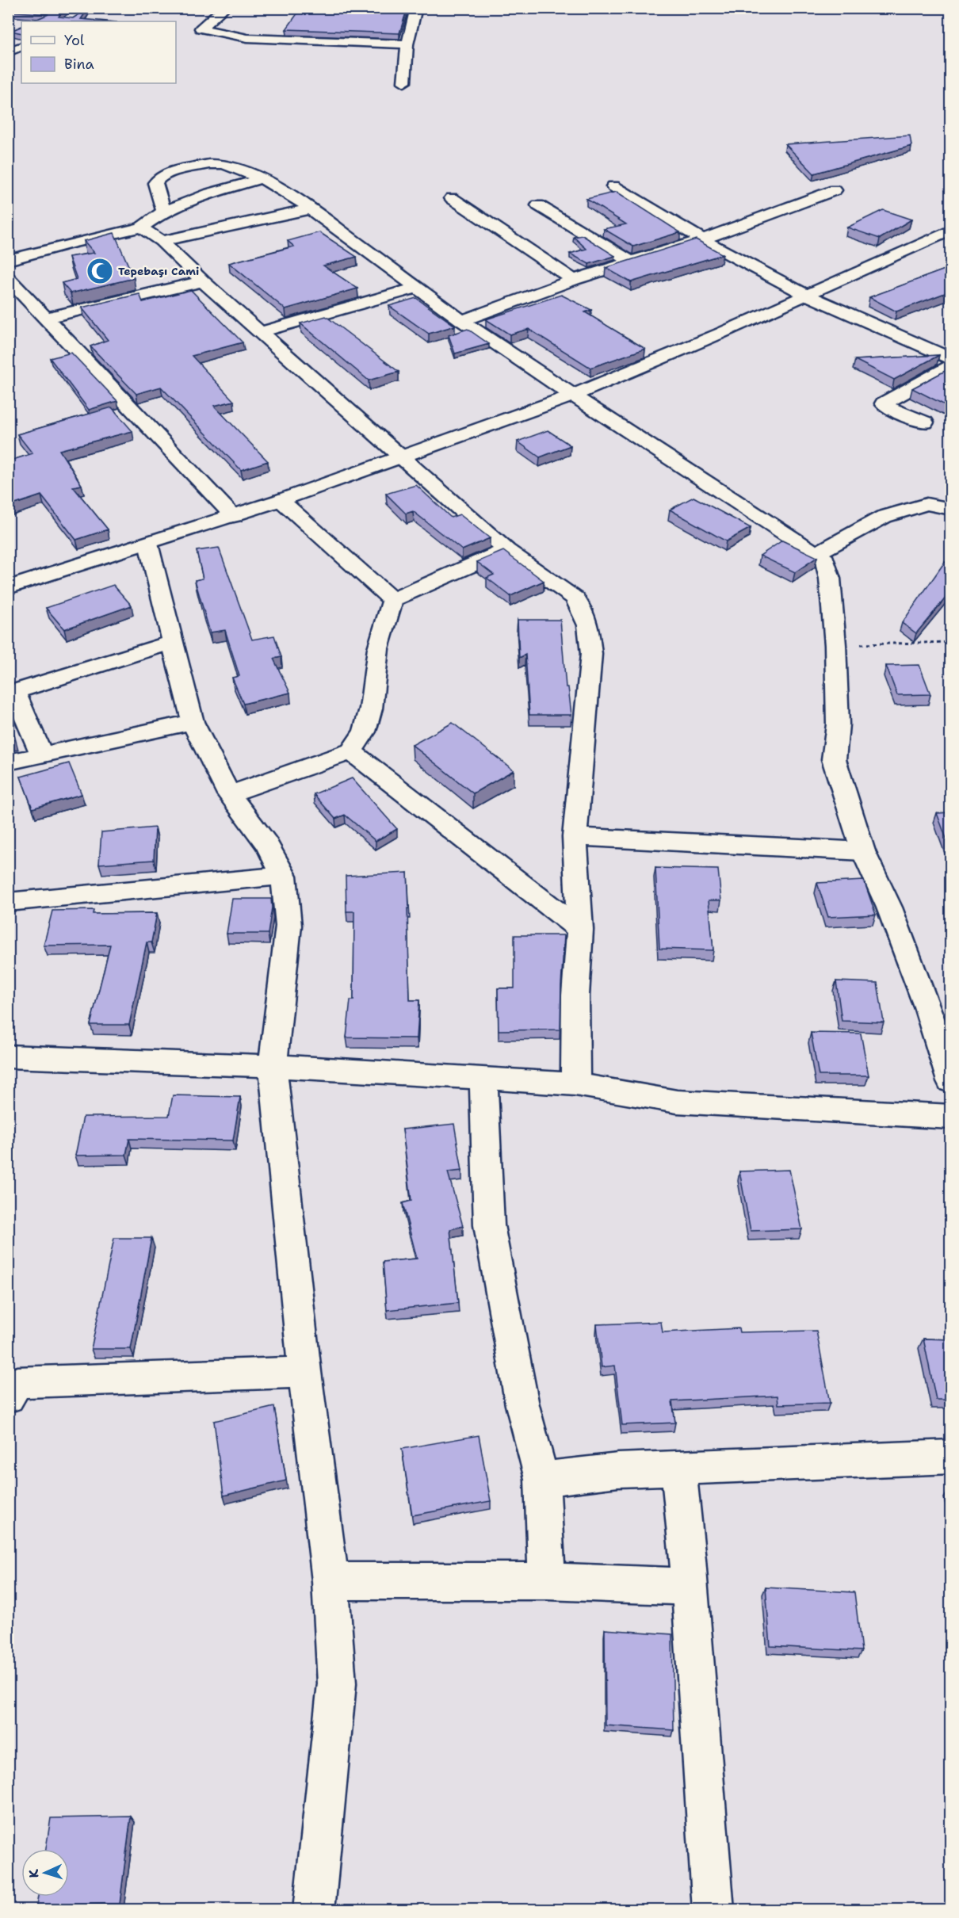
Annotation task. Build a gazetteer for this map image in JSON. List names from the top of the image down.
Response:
{
  "places": {
    "mosque": ["Tepebaşı Cami"]
  },
  "legend": ["Yol", "Bina"],
  "north": "left"
}
